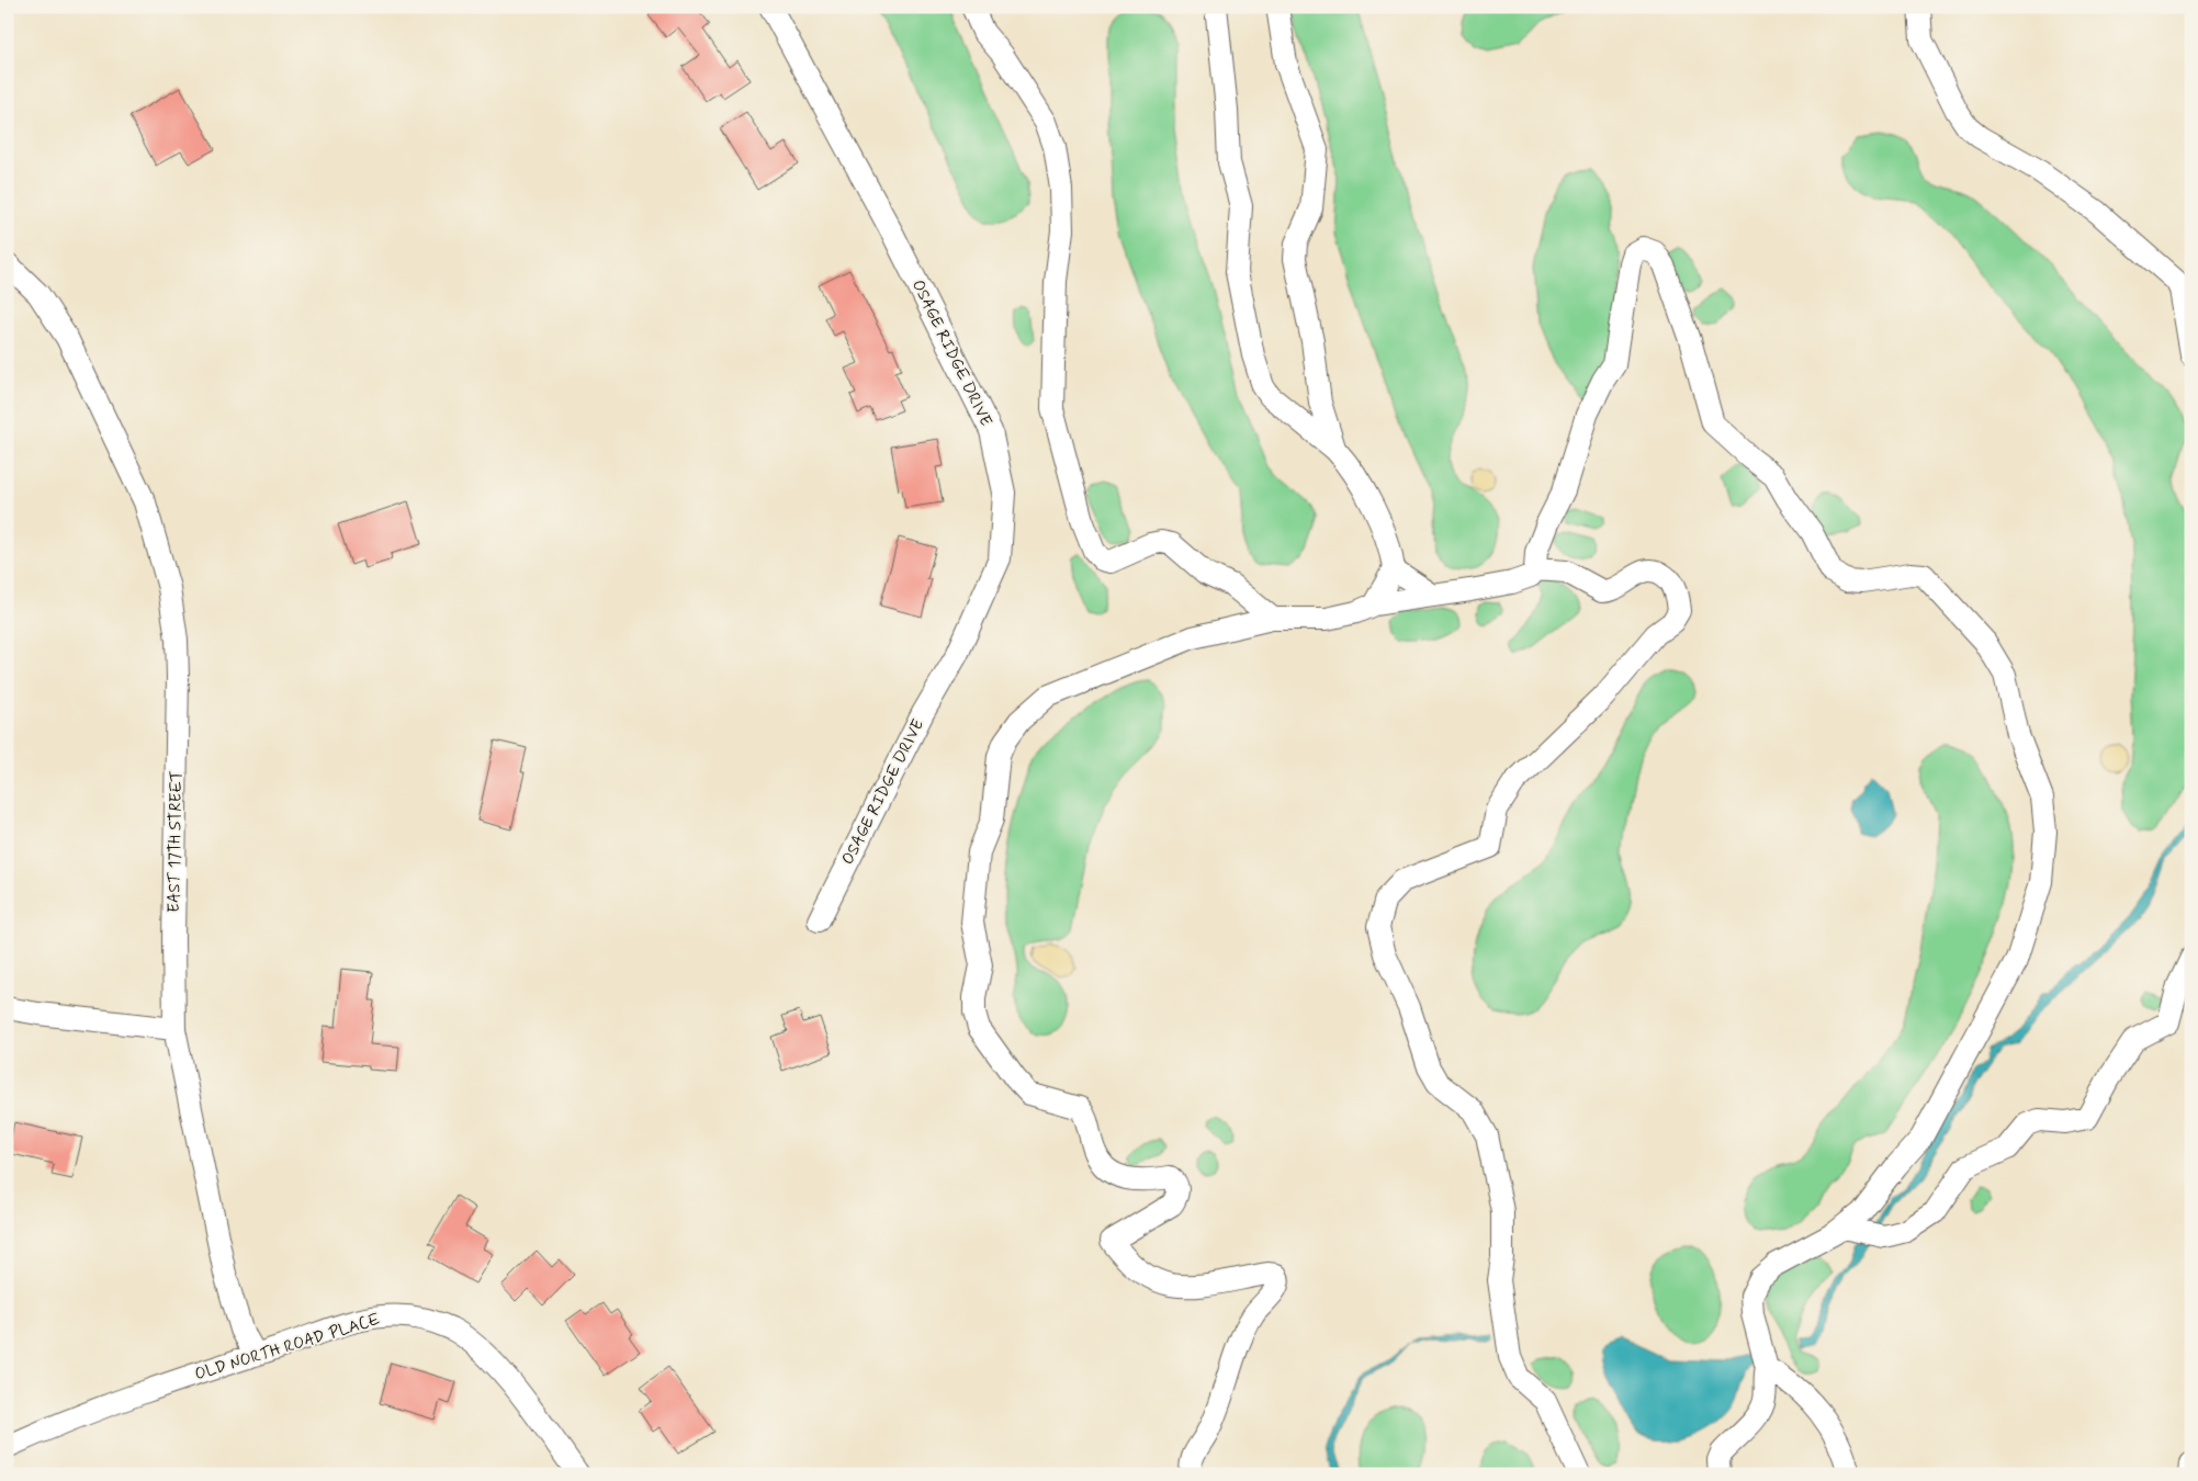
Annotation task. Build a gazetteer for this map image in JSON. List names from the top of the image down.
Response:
{
  "streets": {
    "street": ["OSAGE RIDGE DRIVE", "EAST 17TH STREET", "OLD NORTH ROAD PLACE"]
  },
  "crossings": [
    ["EAST 17TH STREET", "OLD NORTH ROAD PLACE"]
  ]
}
